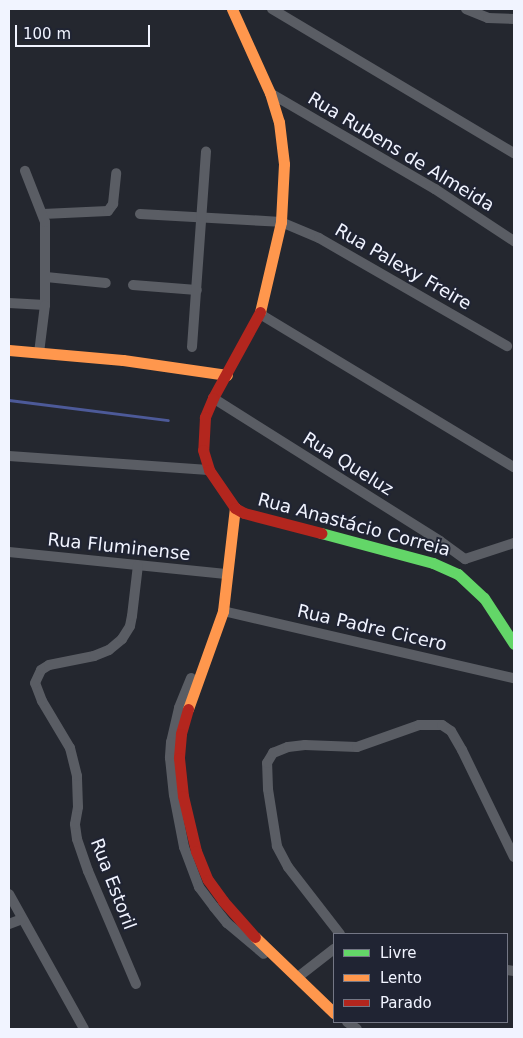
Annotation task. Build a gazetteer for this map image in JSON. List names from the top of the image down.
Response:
{
  "streets": {
    "main road": ["Rua Anastácio Correia"],
    "street": [
      "Rua Rubens de Almeida",
      "Rua Palexy Freire",
      "Rua Queluz",
      "Rua Fluminense",
      "Rua Padre Cicero",
      "Rua Estoril"
    ]
  },
  "crossings": [
    ["Rua Rubens de Almeida", "Rua Anastácio Correia"],
    ["Rua Palexy Freire", "Rua Anastácio Correia"],
    ["Rua Queluz", "Rua Anastácio Correia"],
    ["Rua Fluminense", "Rua Estoril"]
  ],
  "legend": ["Livre", "Lento", "Parado"],
  "scale_bar": "100 m"
}
